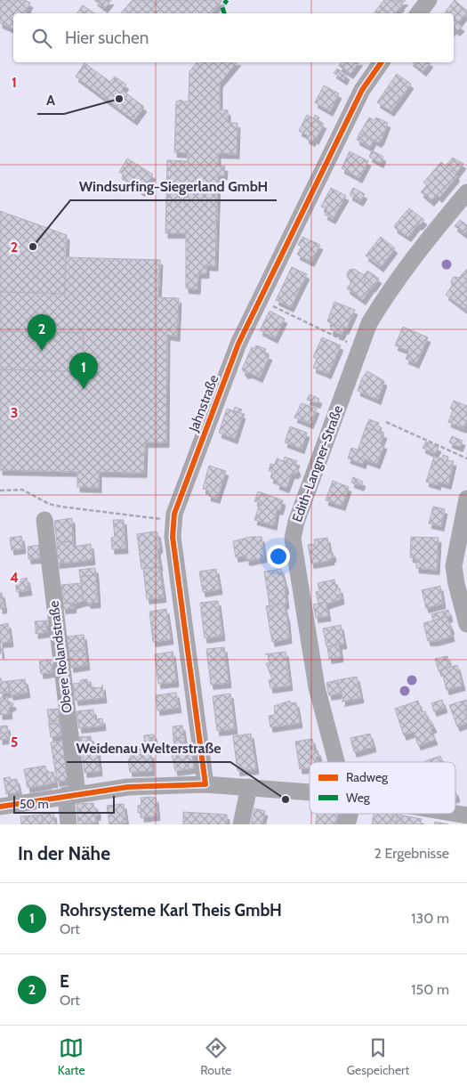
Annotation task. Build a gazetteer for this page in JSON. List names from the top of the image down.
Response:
{
  "streets": {
    "street": ["Jahnstraße", "Edith-Langner-Straße", "Obere Rolandstraße"]
  },
  "places": ["A", "Windsurfing-Siegerland GmbH", "Weidenau Welterstraße"],
  "legend": ["Radweg", "Weg"],
  "scale_bar": "50 m",
  "page": {
    "search": "Hier suchen",
    "pins": ["2", "1"],
    "scale": "50 m",
    "heading": ["In der Nähe", "2 Ergebnisse"],
    "list": [
      {
        "mark": "1",
        "name": "Rohrsysteme Karl Theis GmbH",
        "note": "Ort",
        "value": "130 m"
      },
      {
        "mark": "2",
        "name": "E",
        "note": "Ort",
        "value": "150 m"
      }
    ],
    "nav": ["Karte", "Route", "Gespeichert"]
  },
  "grid": {
    "rows": [
      "1",
      "2",
      "3",
      "4",
      "5"
    ]
  }
}
